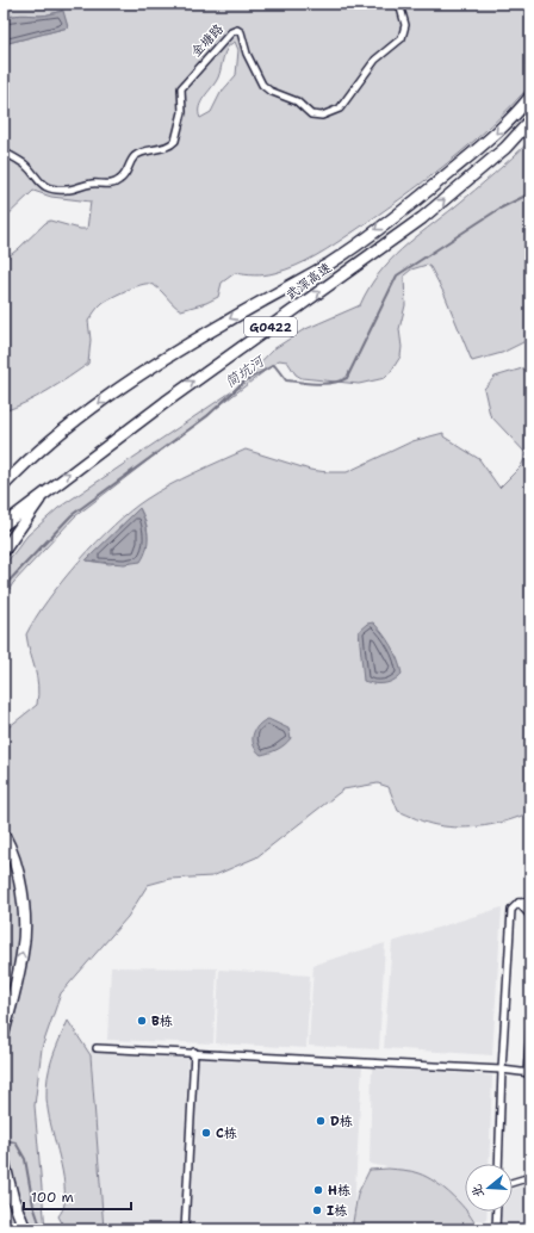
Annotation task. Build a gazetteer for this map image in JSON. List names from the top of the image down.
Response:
{
  "streets": {
    "highway": ["武深高速", "G0422"],
    "street": ["金塘路"]
  },
  "water": ["简坑河"],
  "places": [
    "B栋",
    "D栋",
    "C栋",
    "H栋",
    "I栋"
  ],
  "scale_bar": "100 m",
  "north": "left"
}
